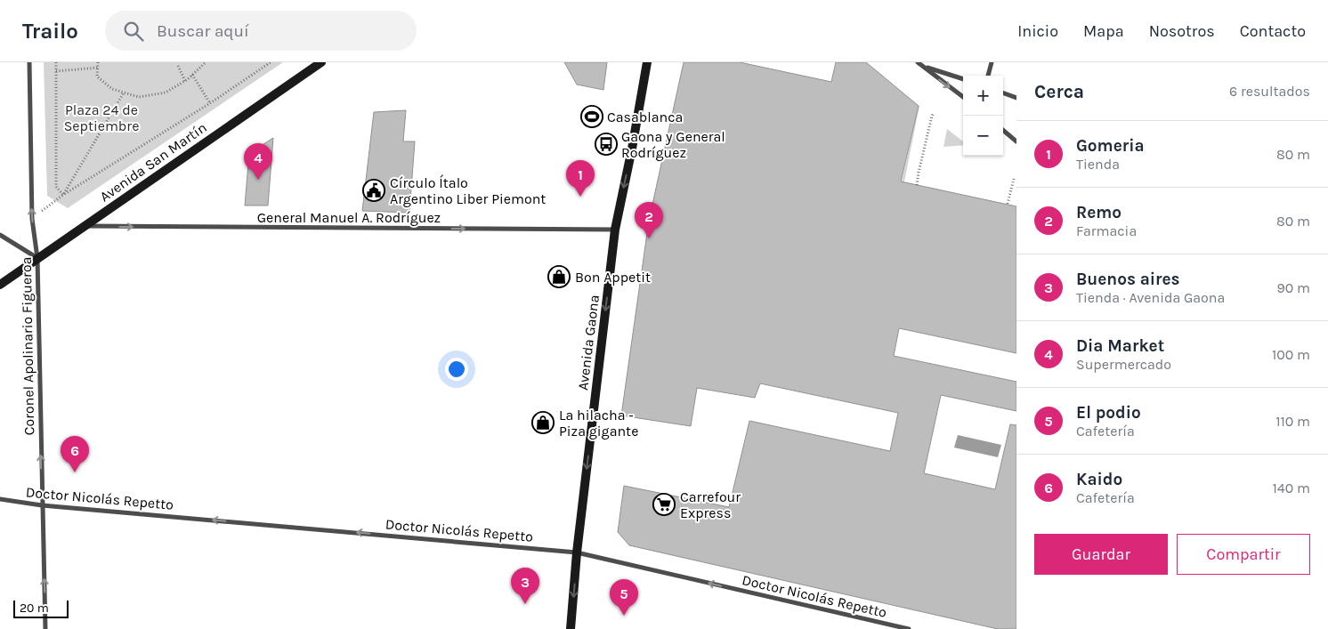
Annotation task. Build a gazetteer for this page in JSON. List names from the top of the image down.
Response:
{
  "streets": {
    "main road": ["Avenida San Martín", "Avenida Gaona"],
    "street": ["General Manuel A. Rodríguez", "Coronel Apolinario Figueroa", "Doctor Nicolás Repetto"]
  },
  "crossings": [
    ["Avenida San Martín", "General Manuel A. Rodríguez"],
    ["Avenida San Martín", "Coronel Apolinario Figueroa"],
    ["General Manuel A. Rodríguez", "Avenida Gaona"],
    ["Avenida Gaona", "Doctor Nicolás Repetto"],
    ["Coronel Apolinario Figueroa", "Doctor Nicolás Repetto"]
  ],
  "one_way": [
    "General Manuel A. Rodríguez",
    "Avenida Gaona",
    "Coronel Apolinario Figueroa",
    "Doctor Nicolás Repetto"
  ],
  "parks": ["Plaza 24 de Septiembre"],
  "places": {
    "sports": ["Casablanca"],
    "bus stop": ["Gaona y General Rodríguez"],
    "public building": ["Círculo Ítalo Argentino Liber Piemont"],
    "shop": ["Bon Appetit", "La hilacha - Piza gigante"],
    "supermarket": ["Carrefour Express"]
  },
  "scale_bar": "20 m",
  "page": {
    "header": "Trailo",
    "search": "Buscar aquí",
    "nav": [
      "Inicio",
      "Mapa",
      "Nosotros",
      "Contacto"
    ],
    "heading": ["Cerca", "6 resultados"],
    "map_buttons": ["+", "−"],
    "list": [
      {
        "mark": "1",
        "name": "Gomeria",
        "note": "Tienda",
        "value": "80 m"
      },
      {
        "mark": "2",
        "name": "Remo",
        "note": "Farmacia",
        "value": "80 m"
      },
      {
        "mark": "3",
        "name": "Buenos aires",
        "note": "Tienda · Avenida Gaona",
        "value": "90 m"
      },
      {
        "mark": "4",
        "name": "Dia Market",
        "note": "Supermercado",
        "value": "100 m"
      },
      {
        "mark": "5",
        "name": "El podio",
        "note": "Cafetería",
        "value": "110 m"
      },
      {
        "mark": "6",
        "name": "Kaido",
        "note": "Cafetería",
        "value": "140 m"
      }
    ],
    "pins": [
      "4",
      "1",
      "2",
      "6",
      "3",
      "5"
    ],
    "buttons": ["Guardar", "Compartir"],
    "scale": "20 m"
  }
}
